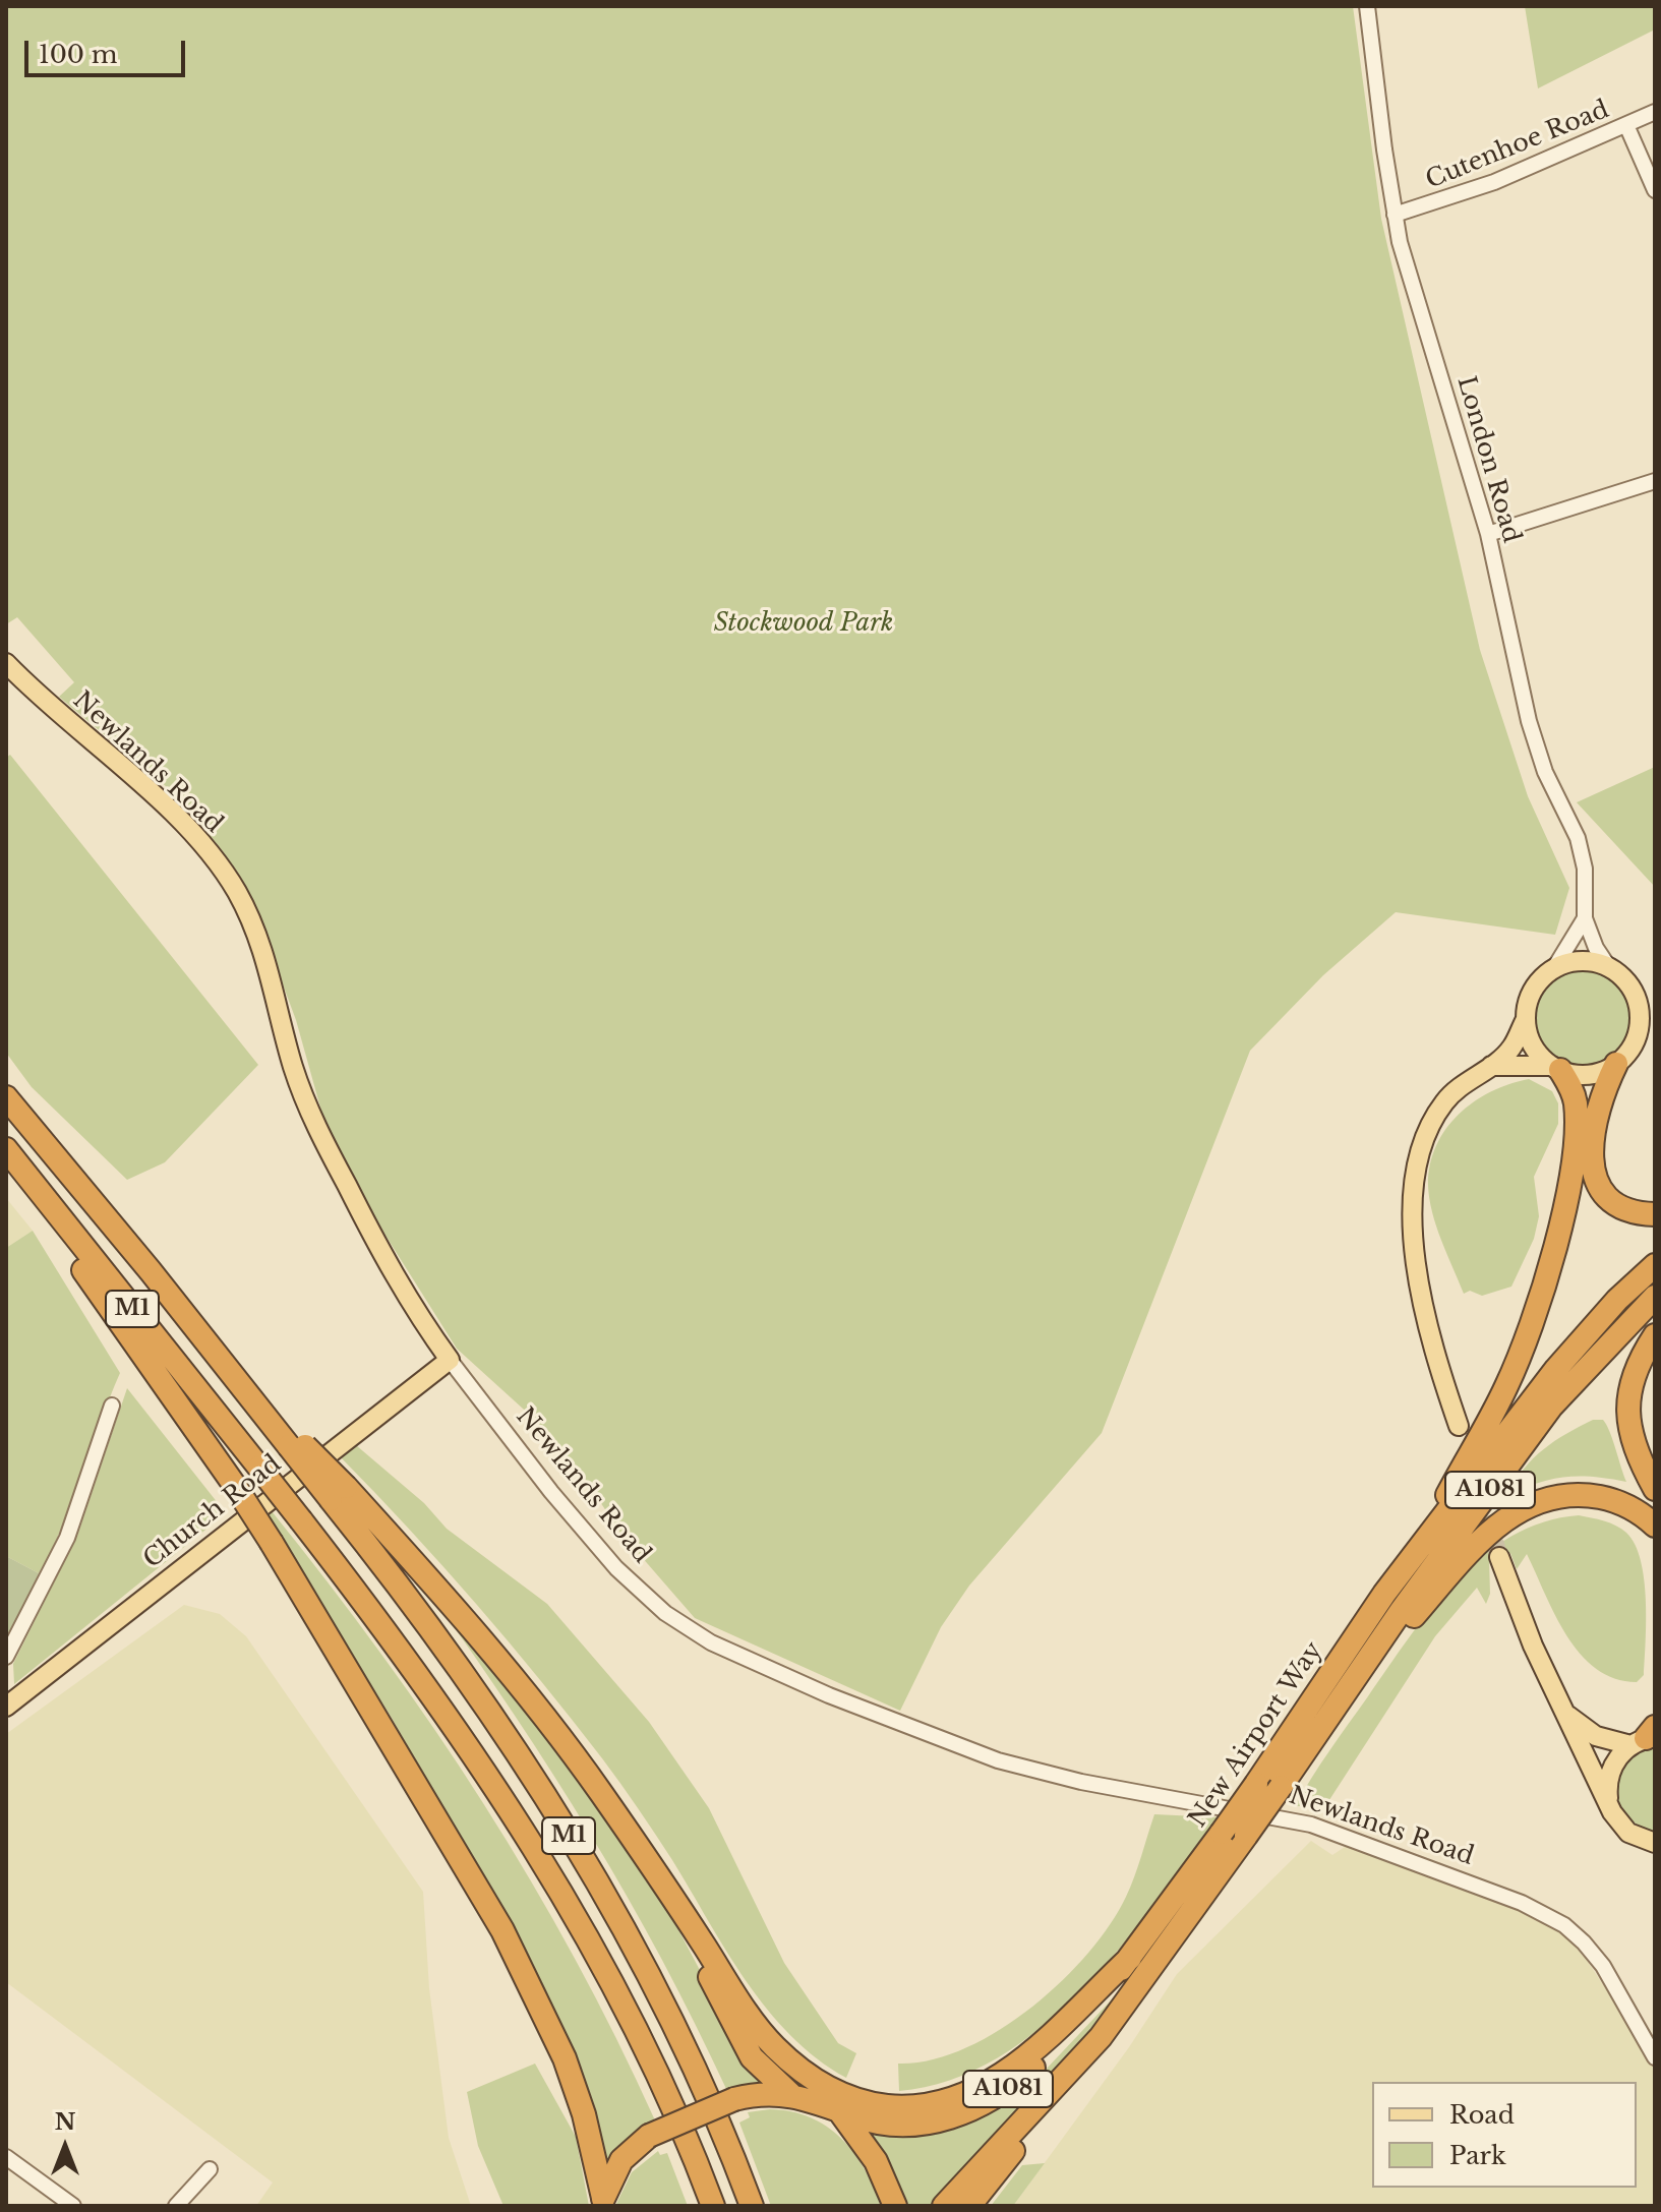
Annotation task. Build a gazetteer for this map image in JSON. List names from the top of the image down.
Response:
{
  "streets": {
    "highway": ["M1", "A1081", "New Airport Way"],
    "main road": ["Newlands Road", "Church Road"],
    "street": ["Cutenhoe Road", "London Road"]
  },
  "crossings": [
    ["Cutenhoe Road", "London Road"],
    ["London Road", "A1081"],
    ["Newlands Road", "Church Road"],
    ["A1081", "New Airport Way"]
  ],
  "parks": ["Stockwood Park"],
  "legend": ["Road", "Park"],
  "scale_bar": "100 m",
  "north": "top"
}
